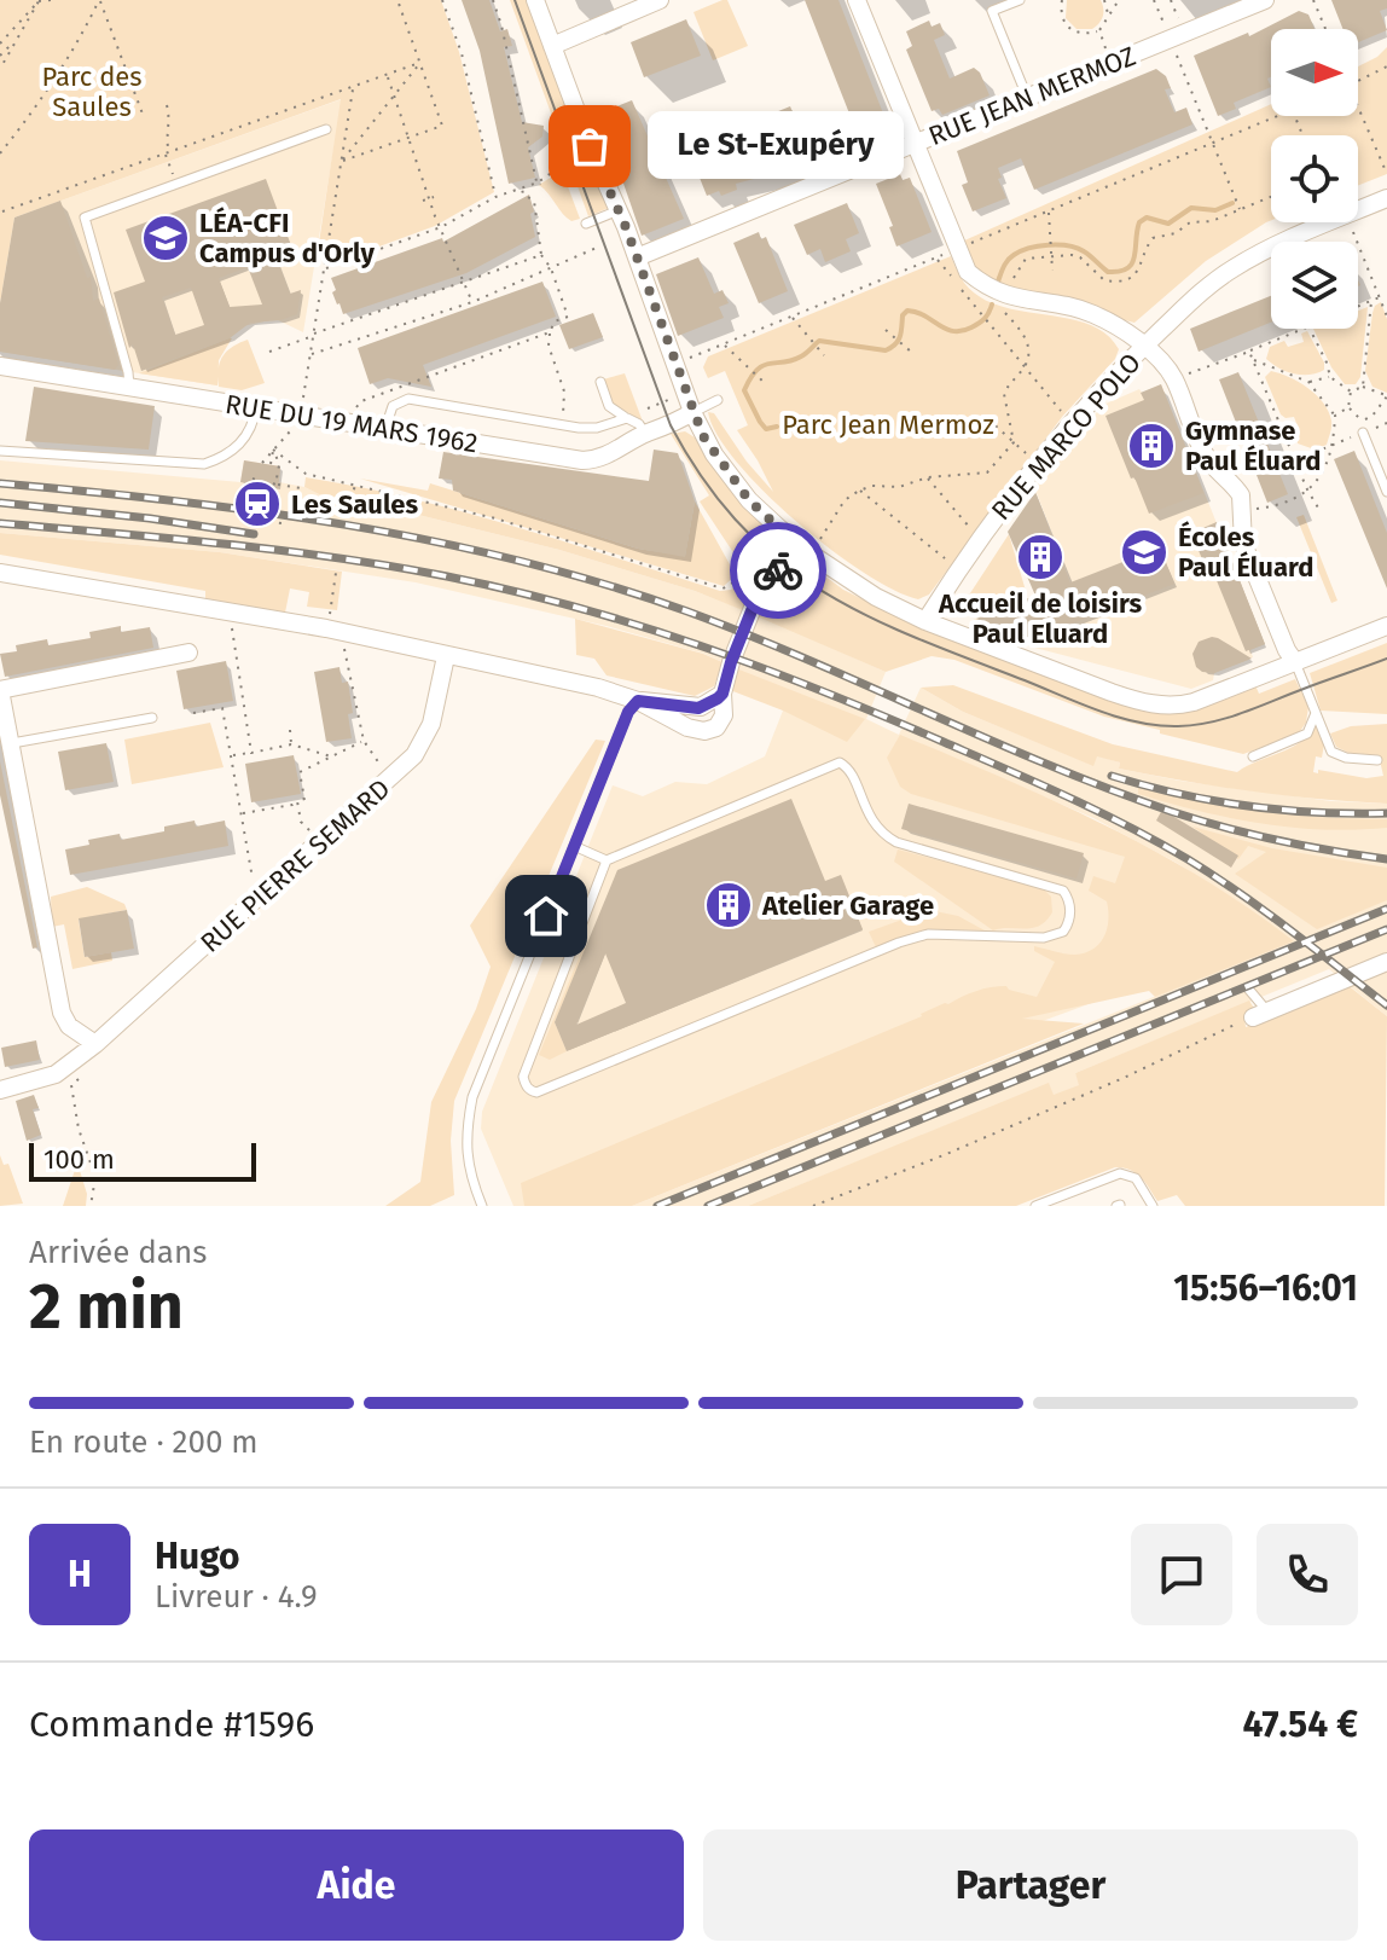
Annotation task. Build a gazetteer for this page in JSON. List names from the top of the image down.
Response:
{
  "streets": {
    "street": [
      "RUE JEAN MERMOZ",
      "RUE DU 19 MARS 1962",
      "RUE MARCO POLO",
      "RUE PIERRE SEMARD"
    ]
  },
  "parks": ["Parc des Saules", "Parc Jean Mermoz"],
  "places": {
    "other": ["Le St-Exupéry"],
    "school or university": ["LÉA-CFI Campus d'Orly", "Écoles Paul Éluard"],
    "building": ["Gymnase Paul Éluard", "Accueil de loisirs Paul Eluard", "Atelier Garage"],
    "station": ["Les Saules"]
  },
  "scale_bar": "100 m",
  "north": "right",
  "page": {
    "bubble": "Le St-Exupéry",
    "scale": "100 m",
    "heading": ["2 min", "Arrivée dans", "15:56–16:01"],
    "panel": [
      "Hugo",
      "Livreur · 4.9",
      "Commande #1596",
      "47.54 €"
    ],
    "bar": "En route · 200 m",
    "round": "H",
    "buttons": ["Aide", "Partager"]
  }
}
